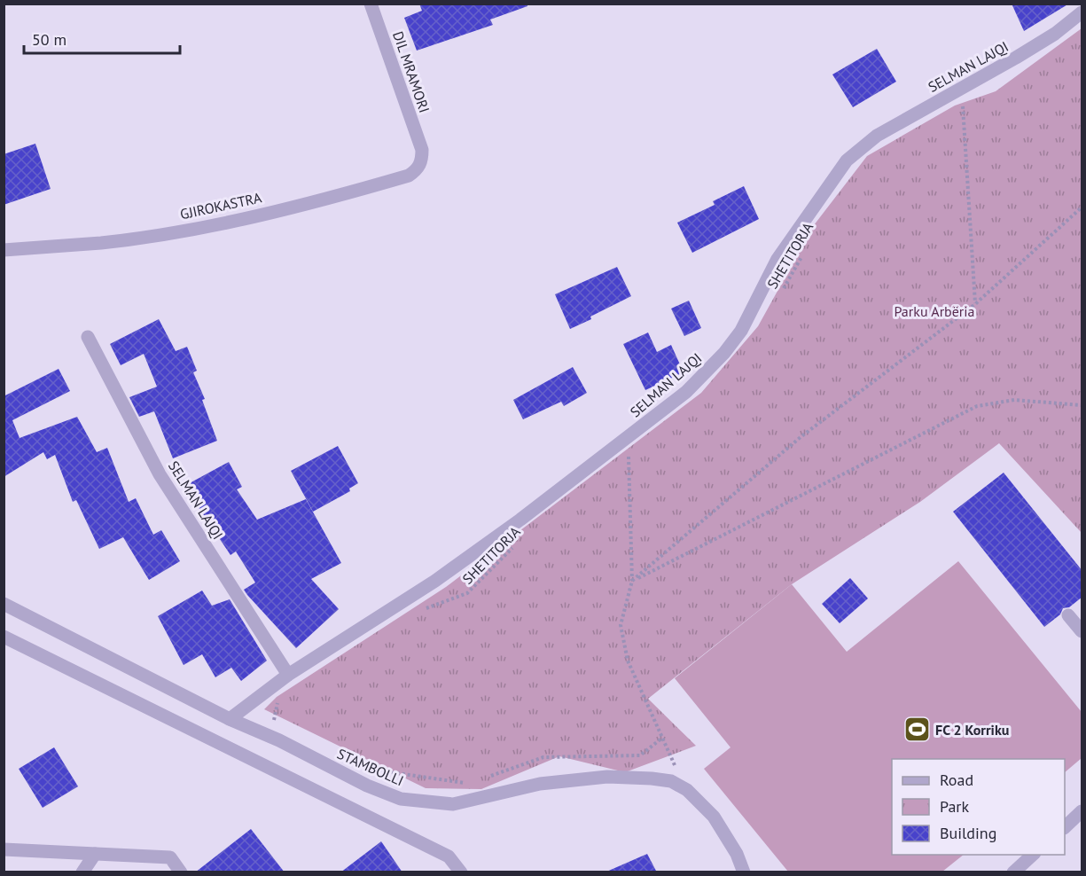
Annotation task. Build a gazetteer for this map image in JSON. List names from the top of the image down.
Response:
{
  "streets": {
    "street": [
      "SELMAN LAJQI",
      "DIL MRAMORI",
      "GJIROKASTRA",
      "STAMBOLLI"
    ],
    "path": ["SHETITORJA"]
  },
  "crossings": [
    ["SELMAN LAJQI", "STAMBOLLI"],
    ["DIL MRAMORI", "GJIROKASTRA"]
  ],
  "parks": ["Parku Arbëria"],
  "places": {
    "sports": ["FC 2 Korriku"]
  },
  "legend": ["Road", "Park", "Building"],
  "scale_bar": "50 m"
}
